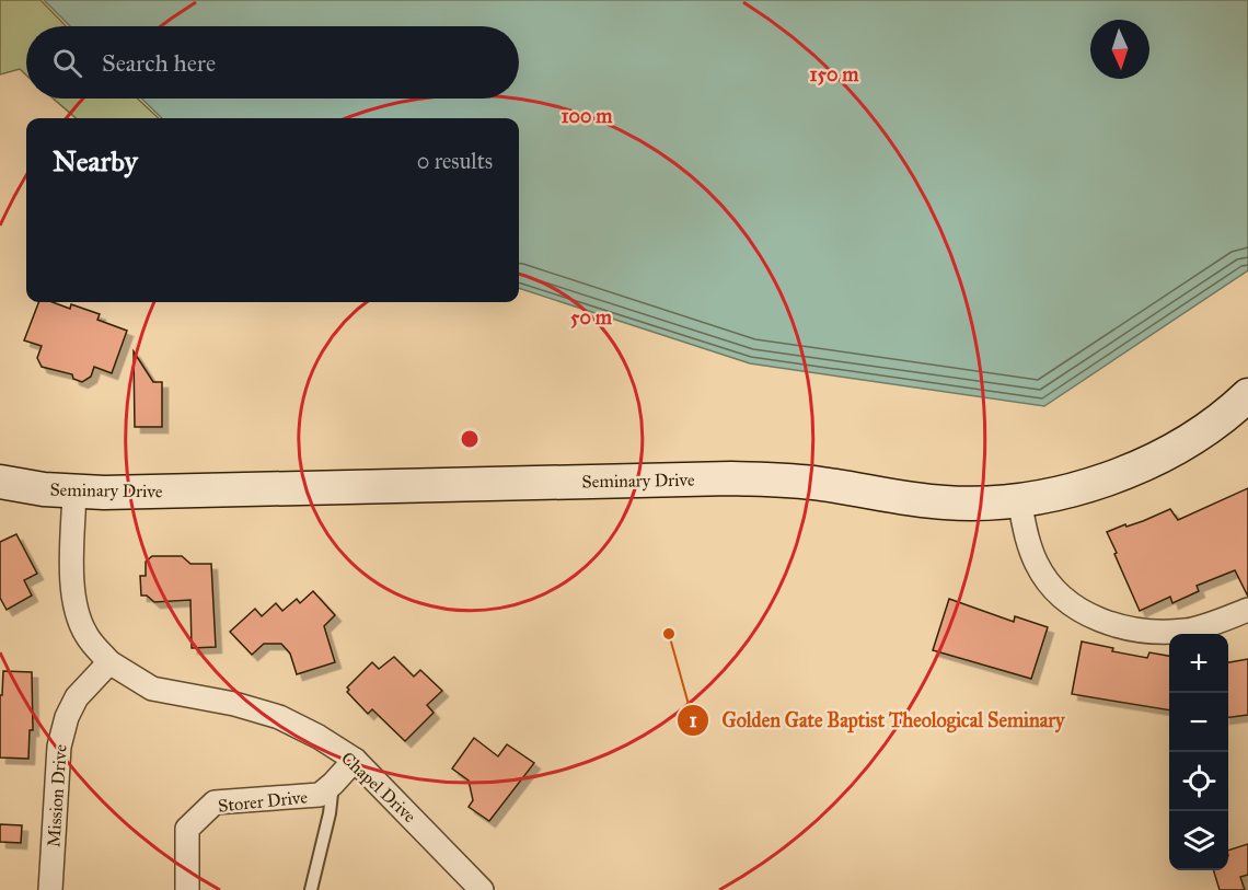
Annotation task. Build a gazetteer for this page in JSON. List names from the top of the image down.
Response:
{
  "streets": {
    "street": [
      "Seminary Drive",
      "Chapel Drive",
      "Mission Drive",
      "Storer Drive"
    ]
  },
  "crossings": [
    ["Chapel Drive", "Mission Drive"],
    ["Chapel Drive", "Storer Drive"]
  ],
  "places": ["Golden Gate Baptist Theological Seminary"],
  "north": "bottom",
  "page": {
    "search": "Search here",
    "heading": ["Nearby", "0 results"],
    "map_buttons": ["+", "−"]
  },
  "rings": ["150 m", "100 m", "50 m"]
}
